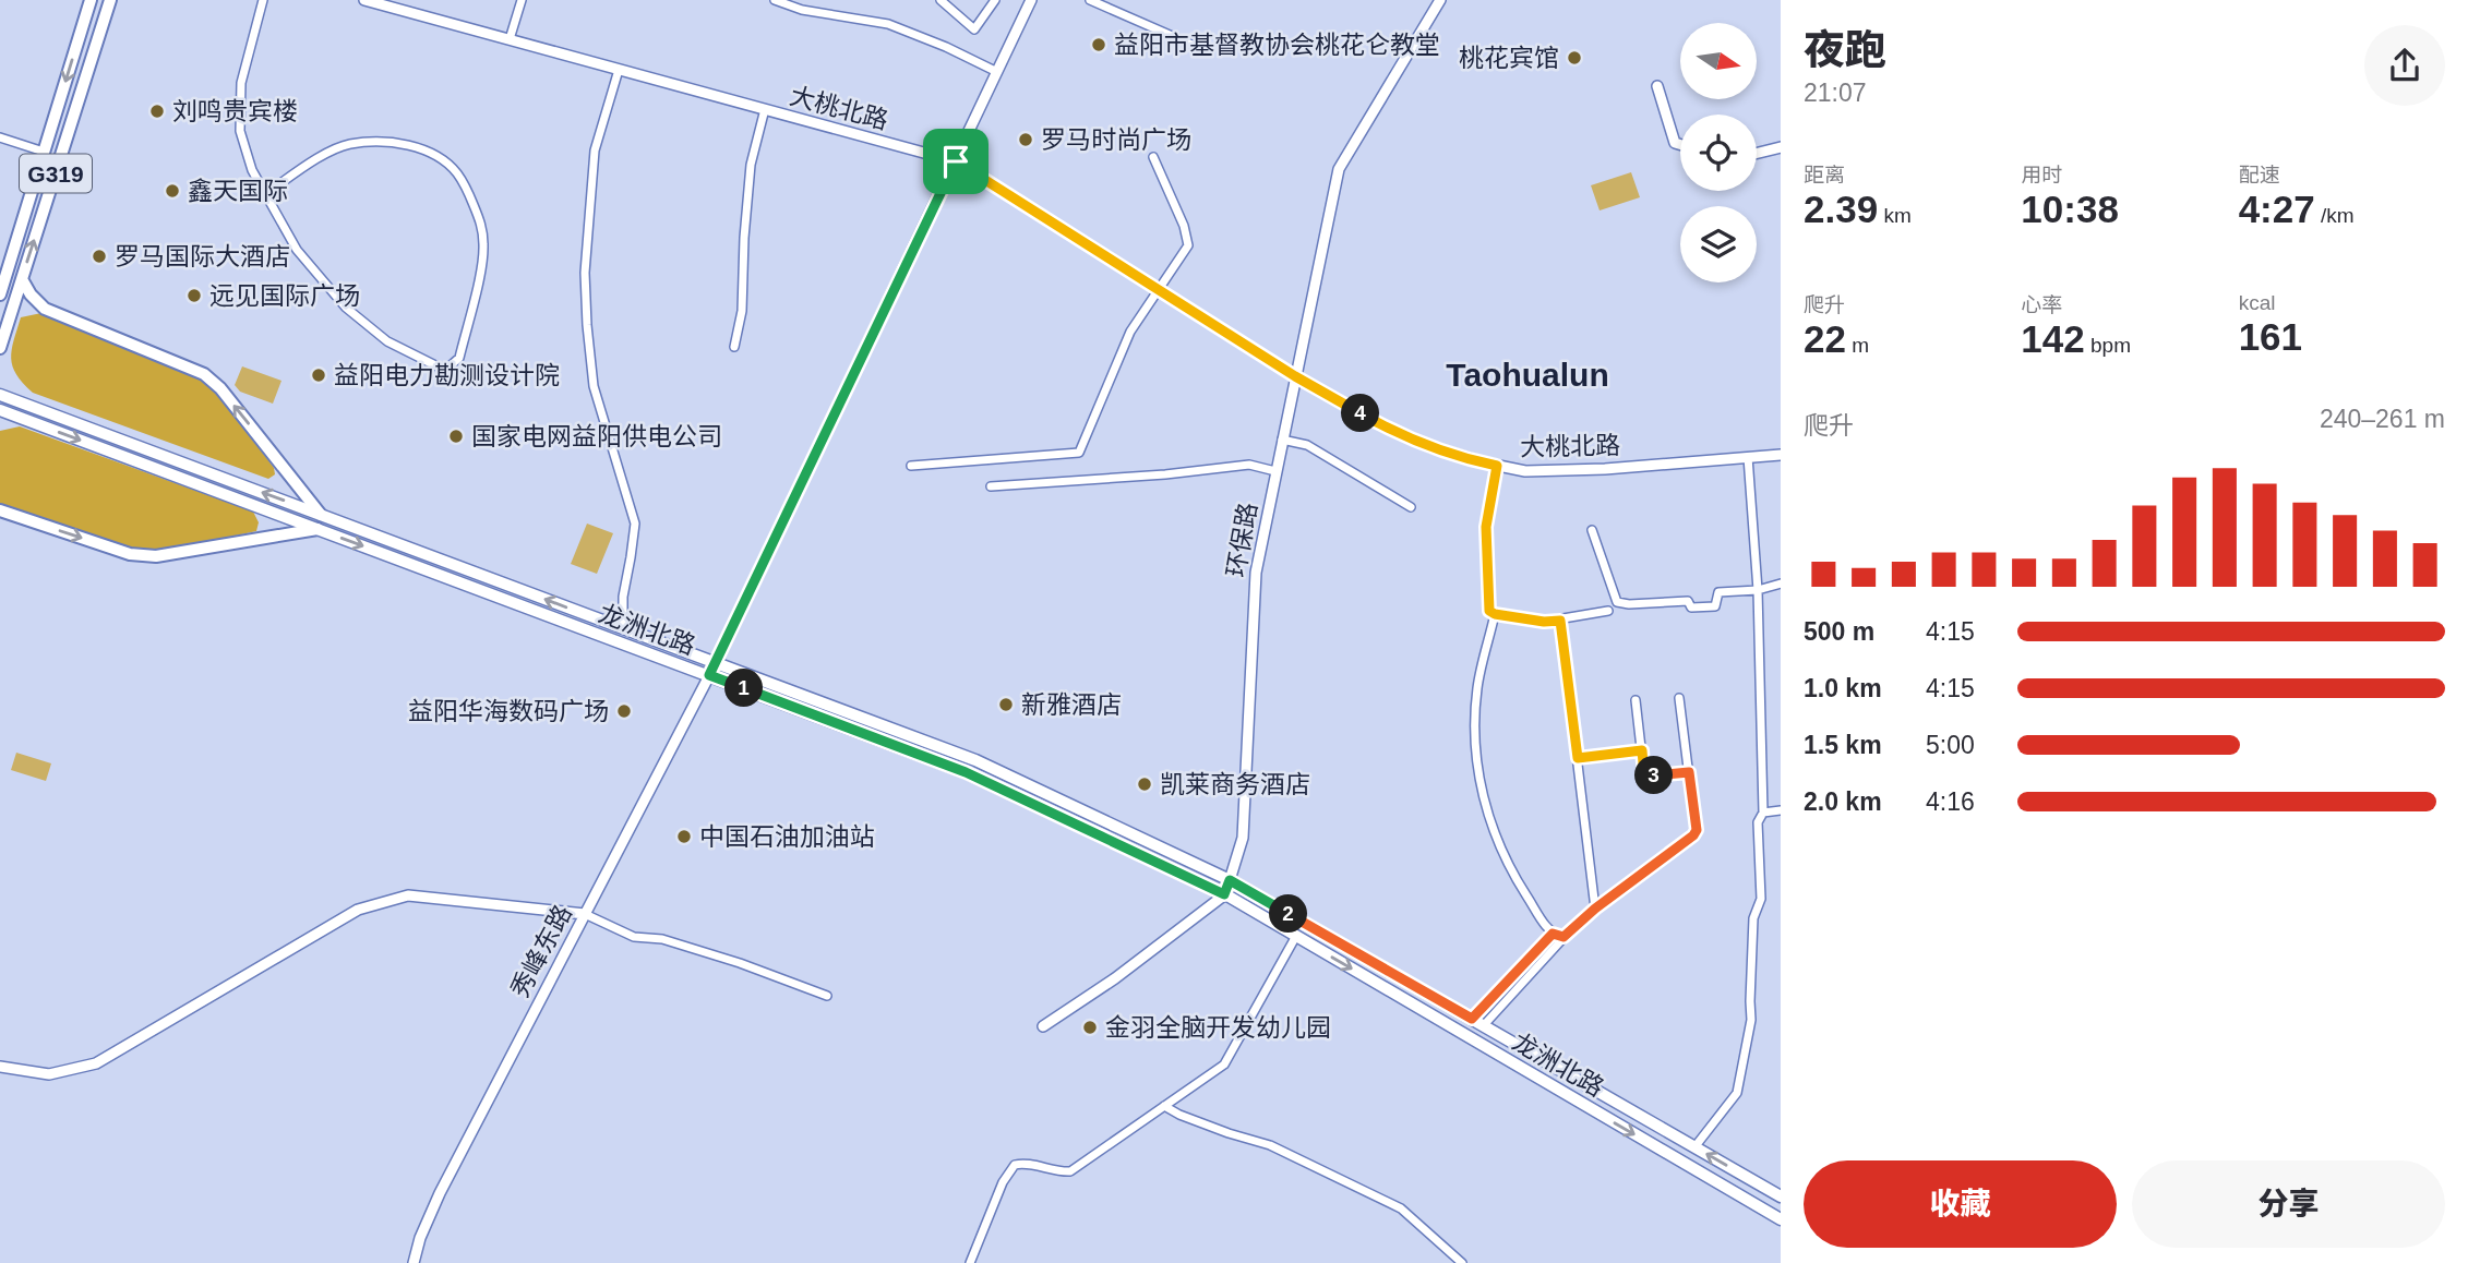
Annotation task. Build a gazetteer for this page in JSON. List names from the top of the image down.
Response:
{
  "streets": {
    "main road": ["G319", "龙洲北路"],
    "street": ["大桃北路", "环保路", "秀峰东路"]
  },
  "crossings": [
    ["大桃北路", "环保路"],
    ["大桃北路", "秀峰东路"],
    ["环保路", "龙洲北路"],
    ["龙洲北路", "秀峰东路"]
  ],
  "districts": ["Taohualun"],
  "places": [
    "益阳市基督教协会桃花仑教堂",
    "桃花宾馆",
    "刘鸣贵宾楼",
    "罗马时尚广场",
    "鑫天国际",
    "罗马国际大酒店",
    "远见国际广场",
    "益阳电力勘测设计院",
    "国家电网益阳供电公司",
    "新雅酒店",
    "益阳华海数码广场",
    "凯莱商务酒店",
    "中国石油加油站",
    "金羽全脑开发幼儿园"
  ],
  "north": "right",
  "page": {
    "heading": ["夜跑", "21:07"],
    "stats": [
      ["距离", "2.39 km"],
      ["用时", "10:38"],
      ["配速", "4:27 /km"],
      ["爬升", "22 m"],
      ["心率", "142 bpm"],
      ["kcal", "161"]
    ],
    "chart": ["爬升", "240–261 m"],
    "pins": [
      "4",
      "1",
      "3",
      "2"
    ],
    "list": [
      {
        "name": "500 m",
        "note": "4:15"
      },
      {
        "name": "1.0 km",
        "note": "4:15"
      },
      {
        "name": "1.5 km",
        "note": "5:00"
      },
      {
        "name": "2.0 km",
        "note": "4:16"
      }
    ],
    "buttons": ["收藏", "分享"]
  }
}
